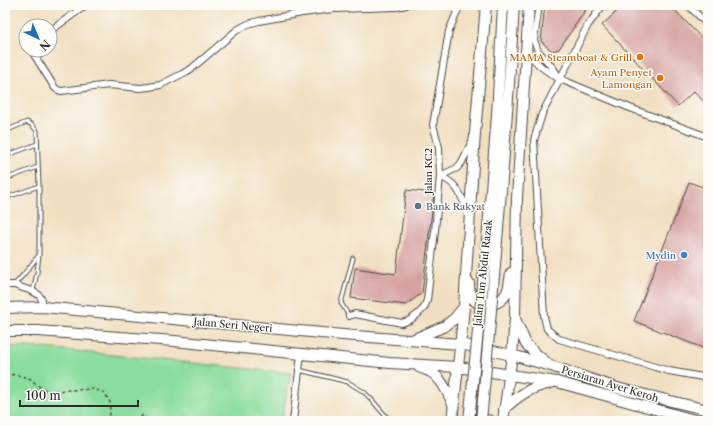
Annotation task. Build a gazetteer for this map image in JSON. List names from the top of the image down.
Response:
{
  "streets": {
    "main road": ["Jalan Tun Abdul Razak", "Jalan Seri Negeri", "Persiaran Ayer Keroh"],
    "street": ["Jalan KC2"]
  },
  "crossings": [
    ["Jalan Seri Negeri", "Persiaran Ayer Keroh"]
  ],
  "places": [
    "MAMA Steamboat & Grill",
    "Ayam Penyet Lamongan",
    "Bank Rakyat",
    "Mydin"
  ],
  "scale_bar": "100 m",
  "north": "bottom right"
}
